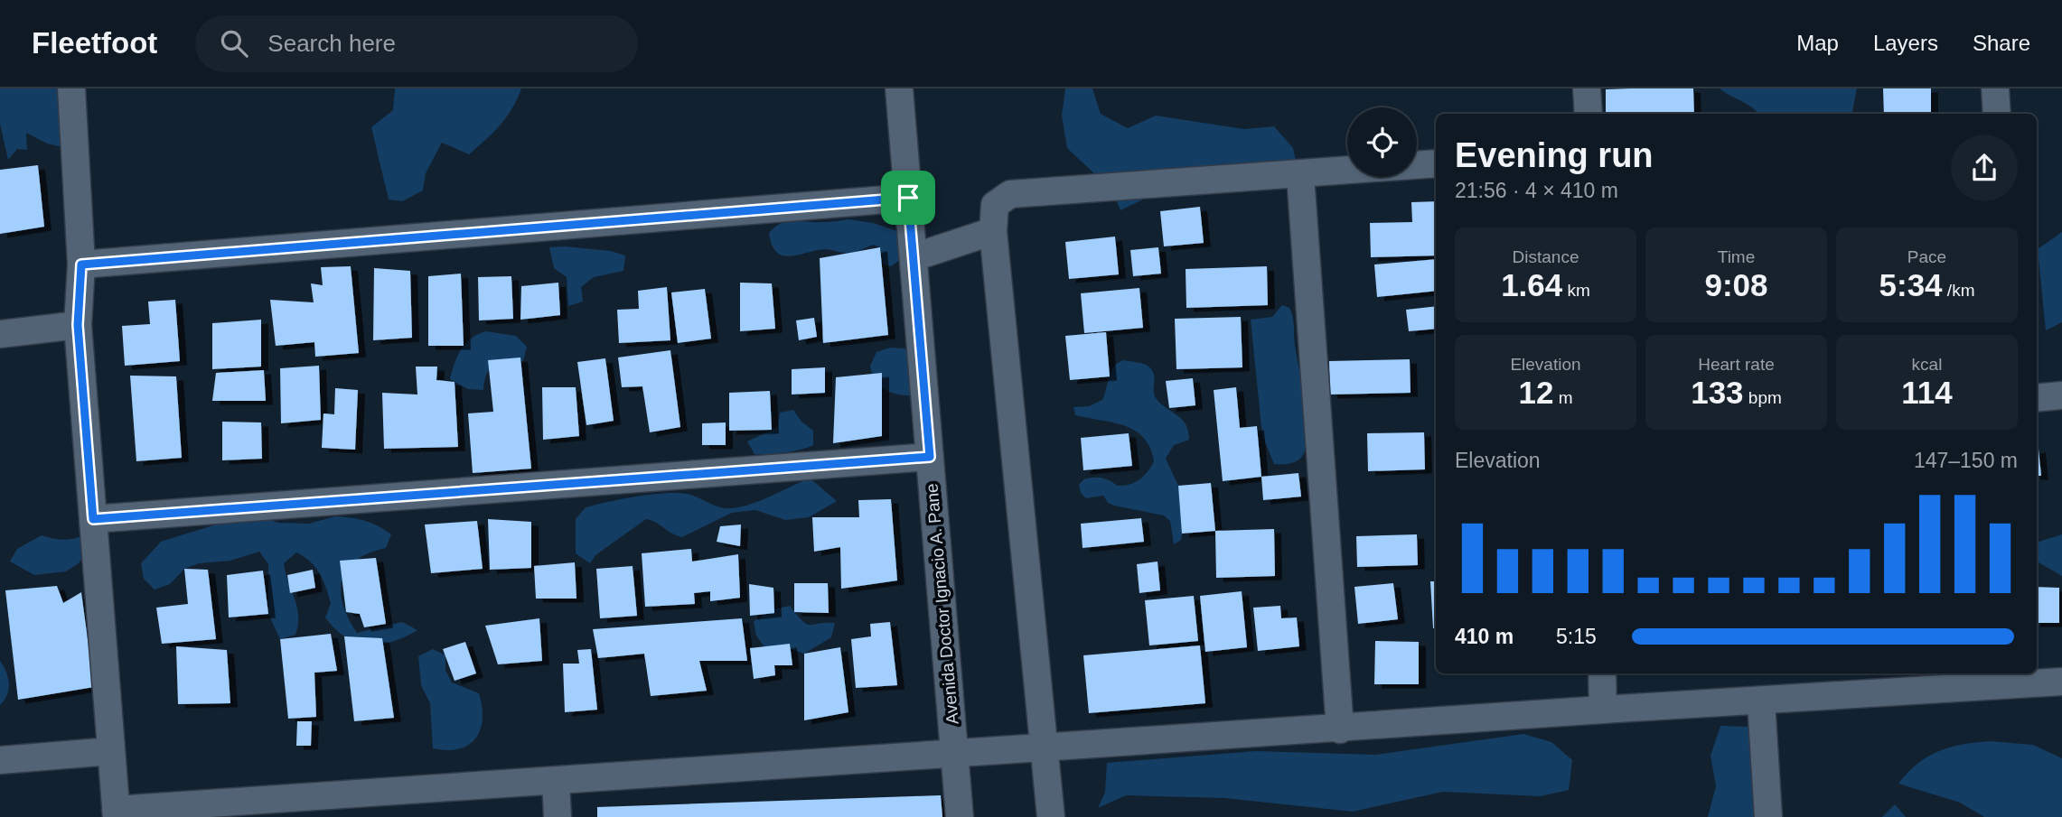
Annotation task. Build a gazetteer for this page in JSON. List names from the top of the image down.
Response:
{
  "streets": {
    "street": ["Avenida Doctor Ignacio A. Pane"]
  },
  "page": {
    "header": "Fleetfoot",
    "search": "Search here",
    "nav": ["Map", "Layers", "Share"],
    "heading": ["Evening run", "21:56 · 4 × 410 m"],
    "stats": [
      ["Distance", "1.64 km"],
      ["Time", "9:08"],
      ["Pace", "5:34 /km"],
      ["Elevation", "12 m"],
      ["Heart rate", "133 bpm"],
      ["kcal", "114"]
    ],
    "chart": ["Elevation", "147–150 m"],
    "list": [
      {
        "name": "410 m",
        "note": "5:15"
      }
    ]
  }
}
